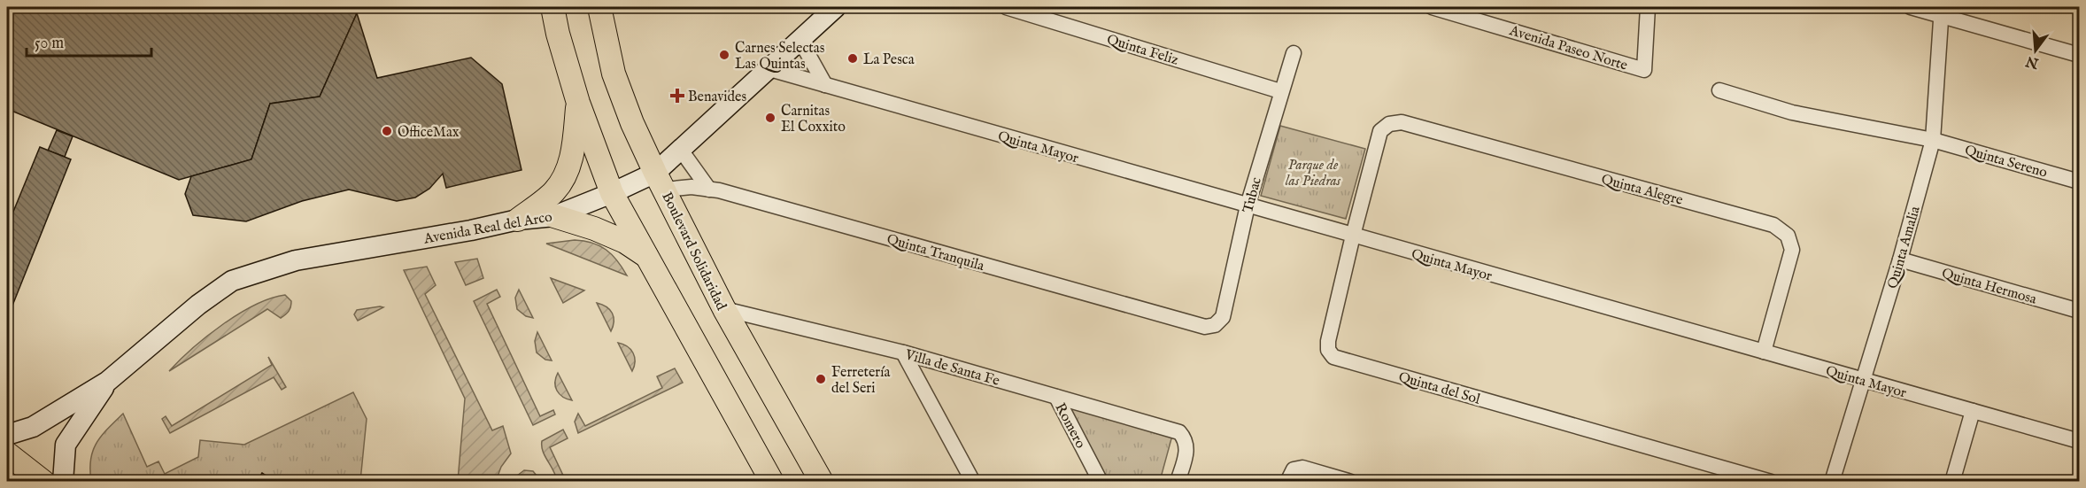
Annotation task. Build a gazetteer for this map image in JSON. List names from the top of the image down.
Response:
{
  "streets": {
    "main road": ["Boulevard Solidaridad"],
    "street": [
      "Avenida Paseo Norte",
      "Quinta Feliz",
      "Quinta Mayor",
      "Quinta Sereno",
      "Quinta Alegre",
      "Tubac",
      "Avenida Real del Arco",
      "Quinta Amalia",
      "Quinta Tranquila",
      "Quinta Hermosa",
      "Villa de Santa Fe",
      "Quinta del Sol",
      "Romero"
    ]
  },
  "crossings": [
    ["Quinta Feliz", "Tubac"],
    ["Quinta Mayor", "Quinta Alegre"],
    ["Quinta Mayor", "Tubac"],
    ["Quinta Mayor", "Avenida Real del Arco"],
    ["Quinta Mayor", "Quinta Amalia"],
    ["Quinta Mayor", "Quinta del Sol"],
    ["Quinta Sereno", "Quinta Amalia"],
    ["Quinta Alegre", "Quinta del Sol"],
    ["Tubac", "Quinta Tranquila"],
    ["Avenida Real del Arco", "Boulevard Solidaridad"],
    ["Avenida Real del Arco", "Quinta Tranquila"],
    ["Quinta Amalia", "Quinta Hermosa"],
    ["Boulevard Solidaridad", "Quinta Tranquila"],
    ["Boulevard Solidaridad", "Villa de Santa Fe"],
    ["Villa de Santa Fe", "Romero"]
  ],
  "parks": ["Parque de las Piedras"],
  "places": {
    "other": [
      "Carnes Selectas Las Quintas",
      "La Pesca",
      "Carnitas El Coxxito",
      "OfficeMax",
      "Ferretería del Seri"
    ],
    "health": ["Benavides"]
  },
  "scale_bar": "50 m",
  "north": "bottom"
}
